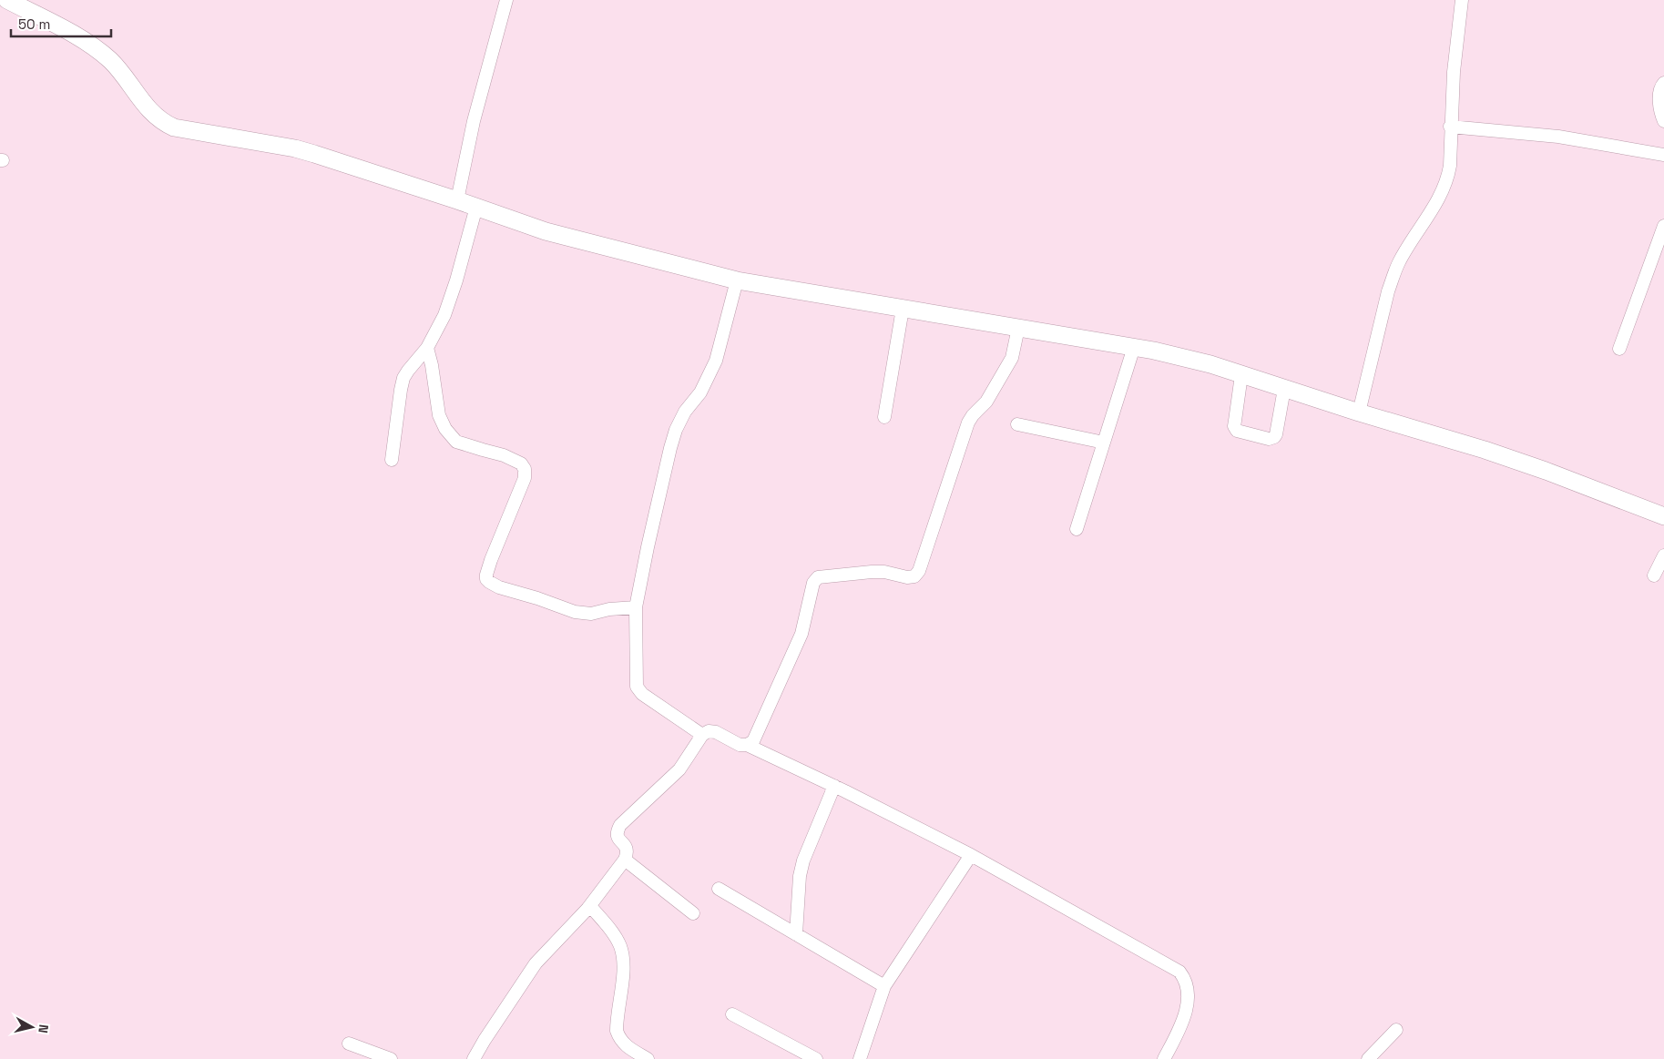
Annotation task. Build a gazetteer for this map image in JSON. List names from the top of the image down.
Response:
{
  "scale_bar": "50 m",
  "north": "right"
}
